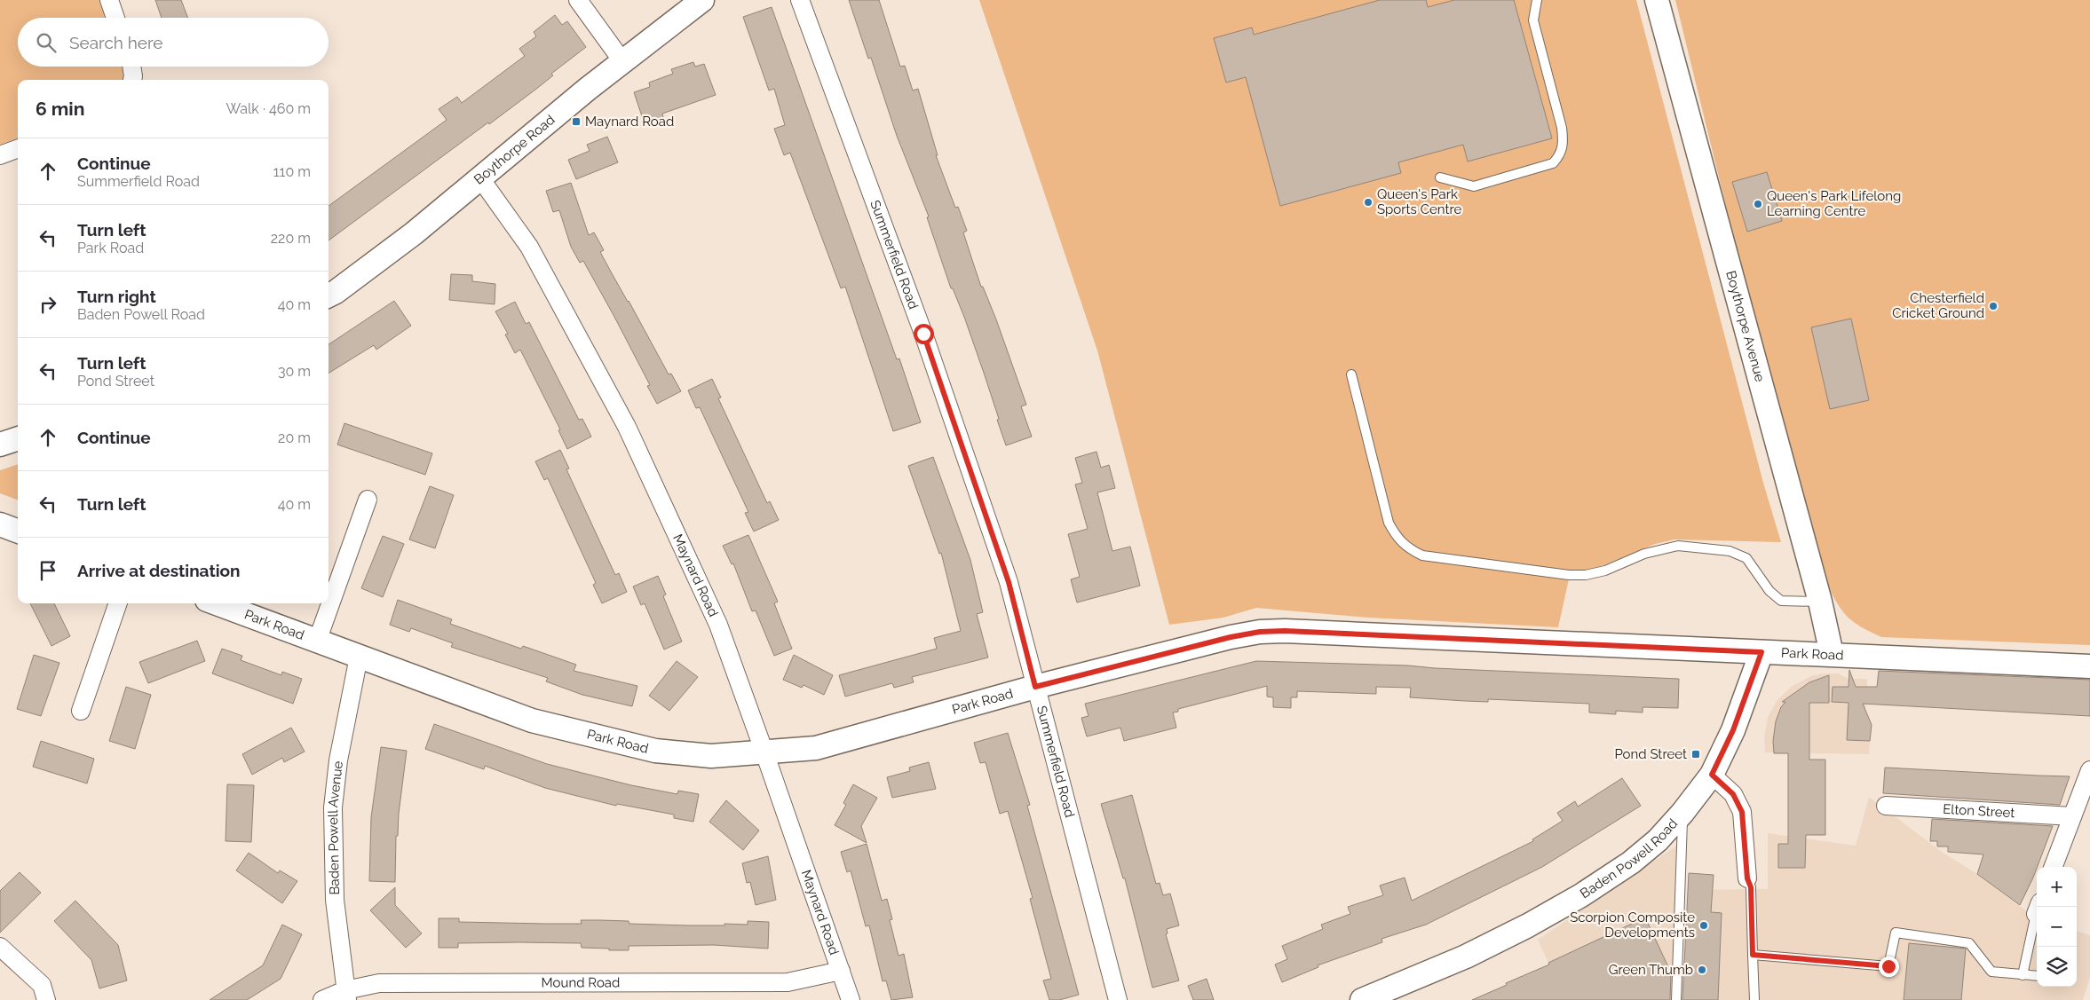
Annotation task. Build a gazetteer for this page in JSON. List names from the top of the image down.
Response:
{
  "streets": {
    "street": [
      "Boythorpe Road",
      "Summerfield Road",
      "Boythorpe Avenue",
      "Maynard Road",
      "Park Road",
      "Elton Street",
      "Baden Powell Avenue",
      "Baden Powell Road",
      "Mound Road"
    ]
  },
  "crossings": [
    ["Boythorpe Road", "Maynard Road"],
    ["Summerfield Road", "Park Road"],
    ["Boythorpe Avenue", "Park Road"],
    ["Maynard Road", "Park Road"],
    ["Maynard Road", "Mound Road"],
    ["Park Road", "Baden Powell Avenue"],
    ["Park Road", "Baden Powell Road"],
    ["Baden Powell Avenue", "Mound Road"]
  ],
  "places": {
    "transit": ["Maynard Road", "Pond Street"],
    "other": [
      "Queen's Park Sports Centre",
      "Queen's Park Lifelong Learning Centre",
      "Chesterfield Cricket Ground",
      "Scorpion Composite Developments",
      "Green Thumb"
    ]
  },
  "page": {
    "search": "Search here",
    "heading": ["6 min", "Walk · 460 m"],
    "list": [
      ["Continue", "Summerfield Road", "110 m"],
      ["Turn left", "Park Road", "220 m"],
      ["Turn right", "Baden Powell Road", "40 m"],
      ["Turn left", "Pond Street", "30 m"],
      ["Continue", "20 m"],
      ["Turn left", "40 m"],
      "Arrive at destination"
    ],
    "map_buttons": ["+", "−"]
  }
}
